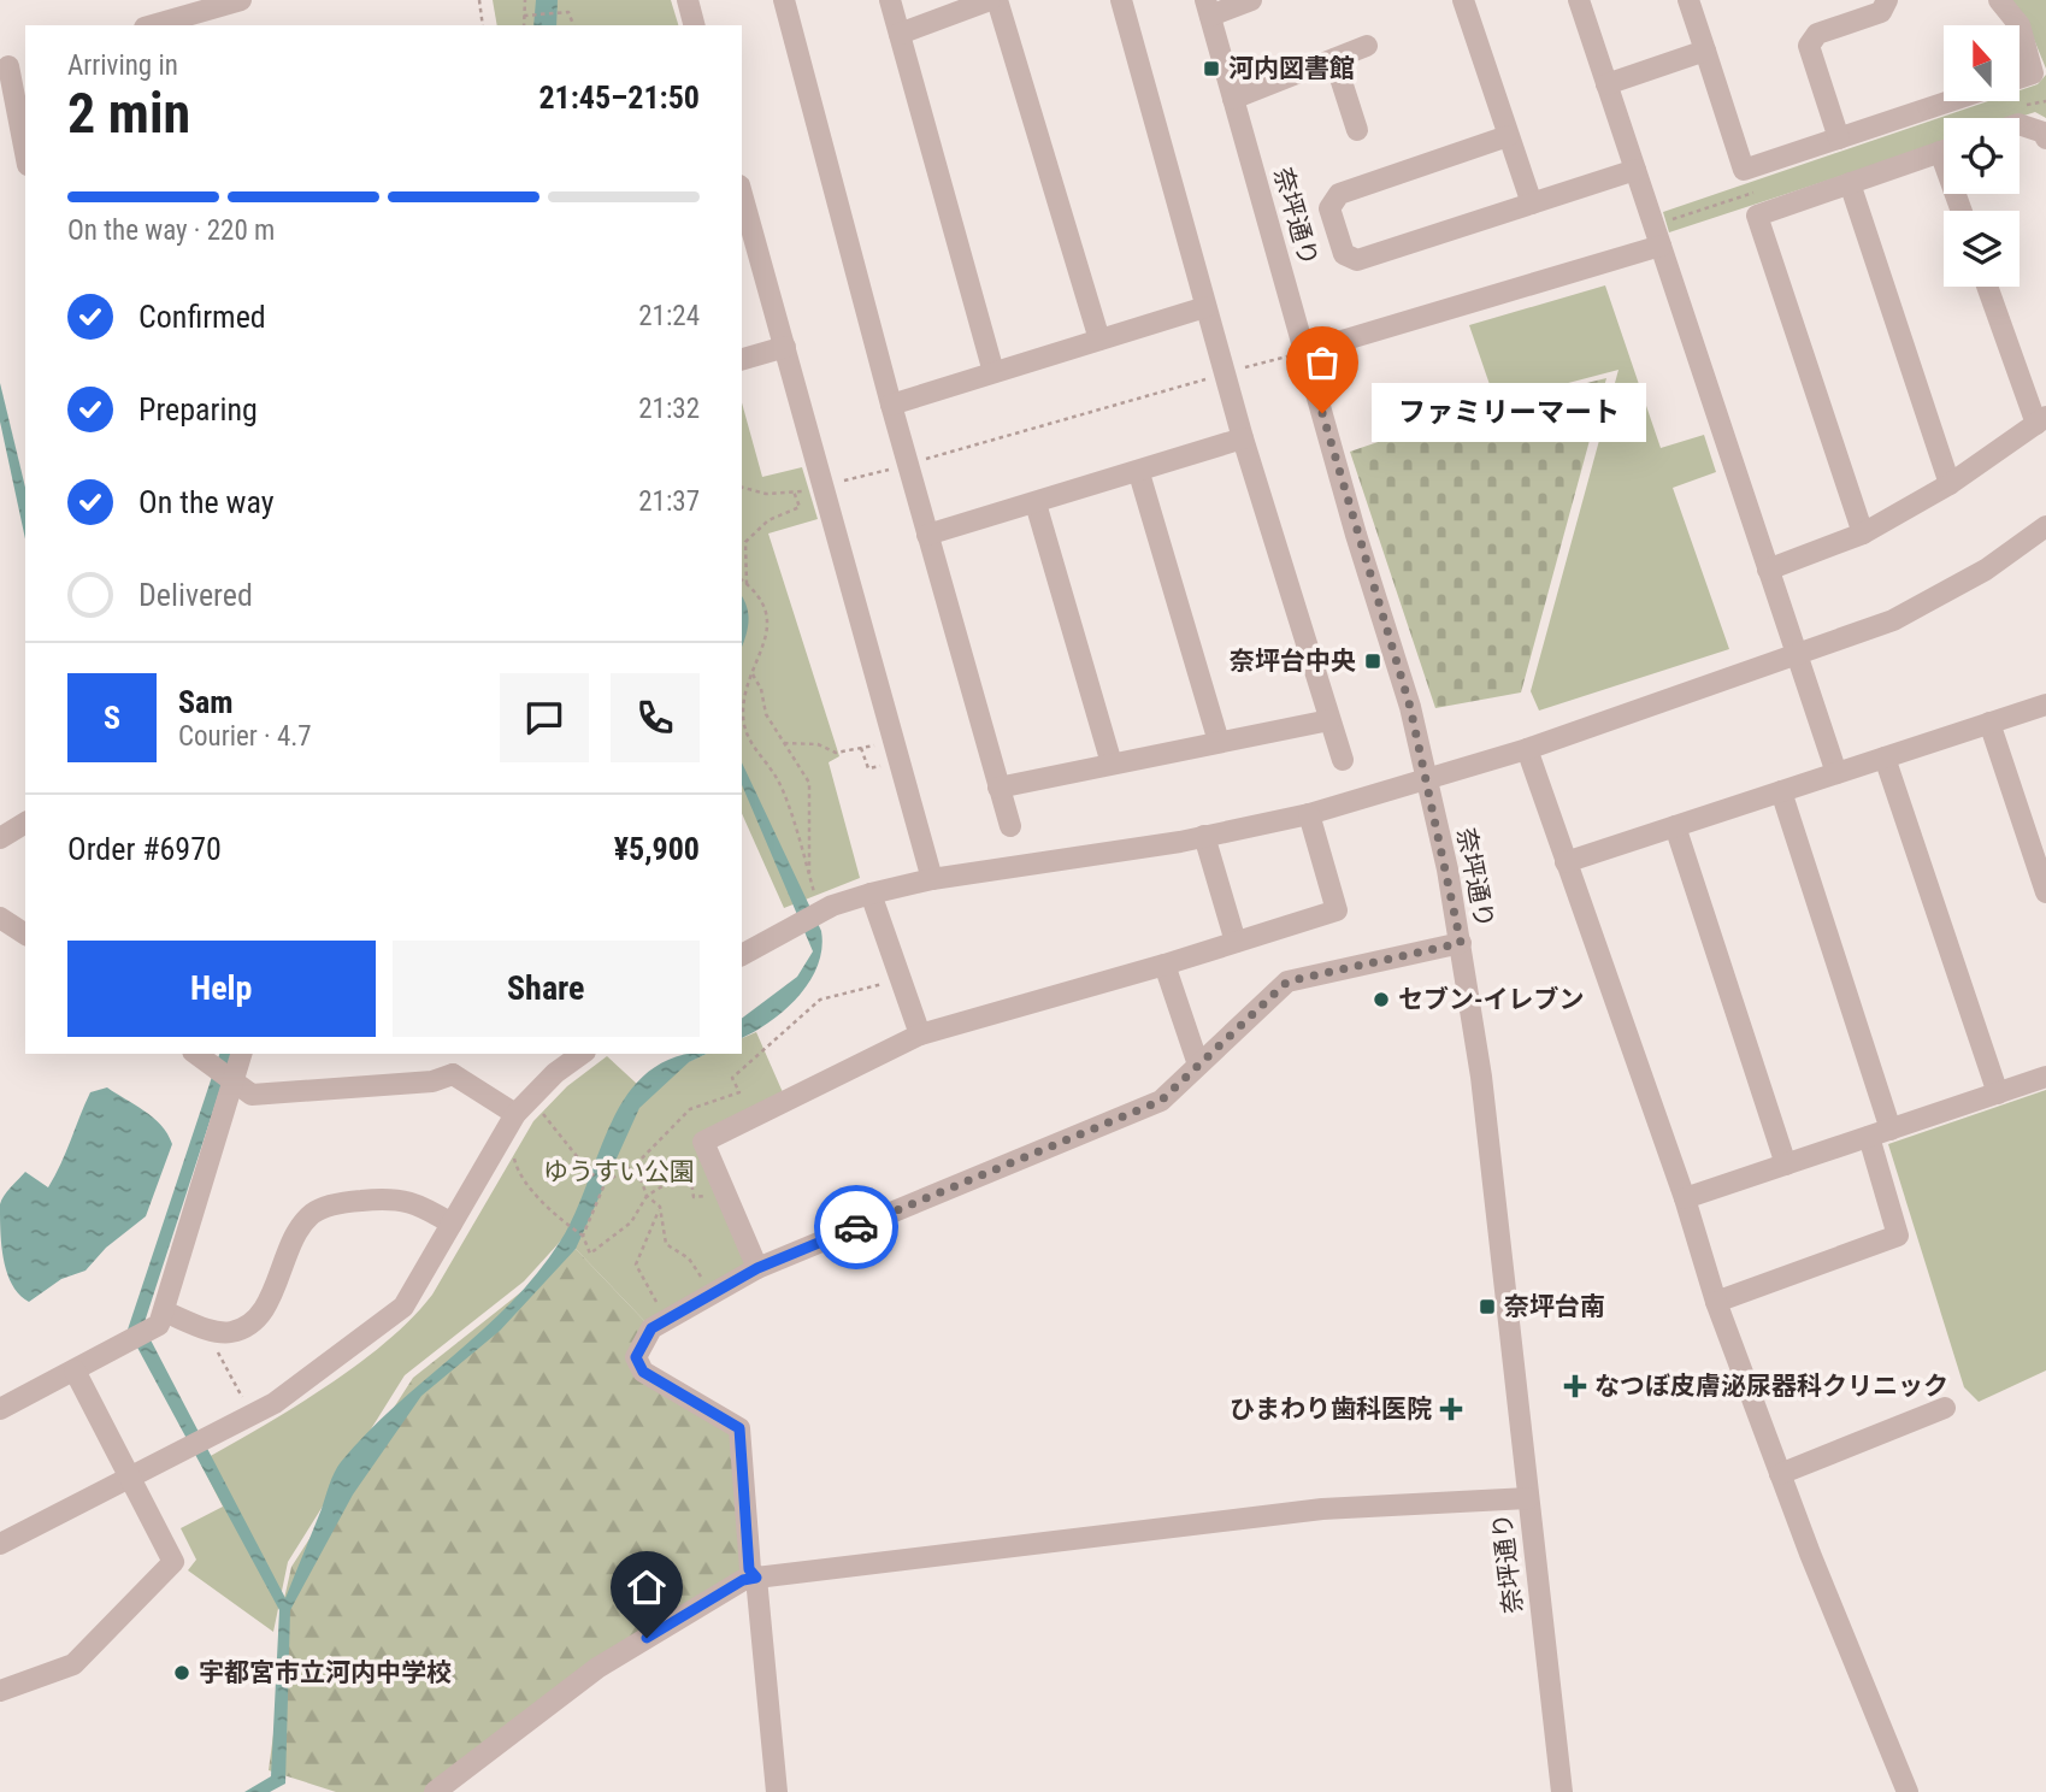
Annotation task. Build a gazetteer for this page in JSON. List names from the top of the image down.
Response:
{
  "streets": {
    "street": ["奈坪通り"]
  },
  "parks": ["ゆうすい公園"],
  "places": {
    "transit": ["河内図書館", "奈坪台中央", "奈坪台南"],
    "other": ["ファミリーマート", "セブン-イレブン", "宇都宮市立河内中学校"],
    "health": ["なつぼ皮膚泌尿器科クリニック", "ひまわり歯科医院"]
  },
  "north": "top",
  "page": {
    "heading": ["2 min", "Arriving in", "21:45–21:50"],
    "panel": [
      "Sam",
      "Courier · 4.7",
      "Order #6970",
      "¥5,900"
    ],
    "bar": "On the way · 220 m",
    "list": [
      ["Confirmed", "21:24"],
      ["Preparing", "21:32"],
      ["On the way", "21:37"],
      "Delivered"
    ],
    "bubble": "ファミリーマート",
    "round": "S",
    "buttons": ["Help", "Share"]
  }
}
